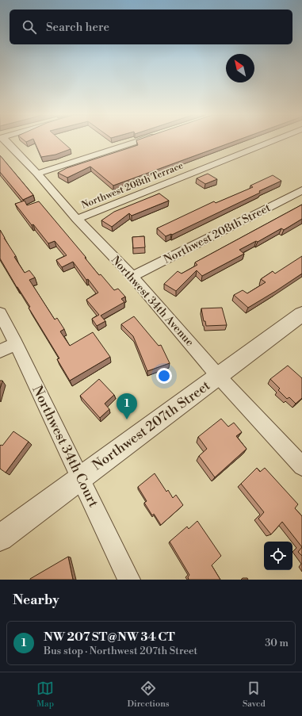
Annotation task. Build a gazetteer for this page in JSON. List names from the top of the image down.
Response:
{
  "streets": {
    "street": [
      "Northwest 208th Terrace",
      "Northwest 208th Street",
      "Northwest 34th Avenue",
      "Northwest 207th Street",
      "Northwest 34th Court"
    ]
  },
  "crossings": [
    ["Northwest 208th Terrace", "Northwest 34th Avenue"],
    ["Northwest 208th Street", "Northwest 34th Avenue"],
    ["Northwest 34th Avenue", "Northwest 207th Street"],
    ["Northwest 207th Street", "Northwest 34th Court"]
  ],
  "north": "top left",
  "page": {
    "search": "Search here",
    "pins": "1",
    "heading": "Nearby",
    "list": [
      {
        "mark": "1",
        "name": "NW 207 ST@NW 34 CT",
        "note": "Bus stop · Northwest 207th Street",
        "value": "30 m"
      }
    ],
    "nav": ["Map", "Directions", "Saved"]
  }
}
